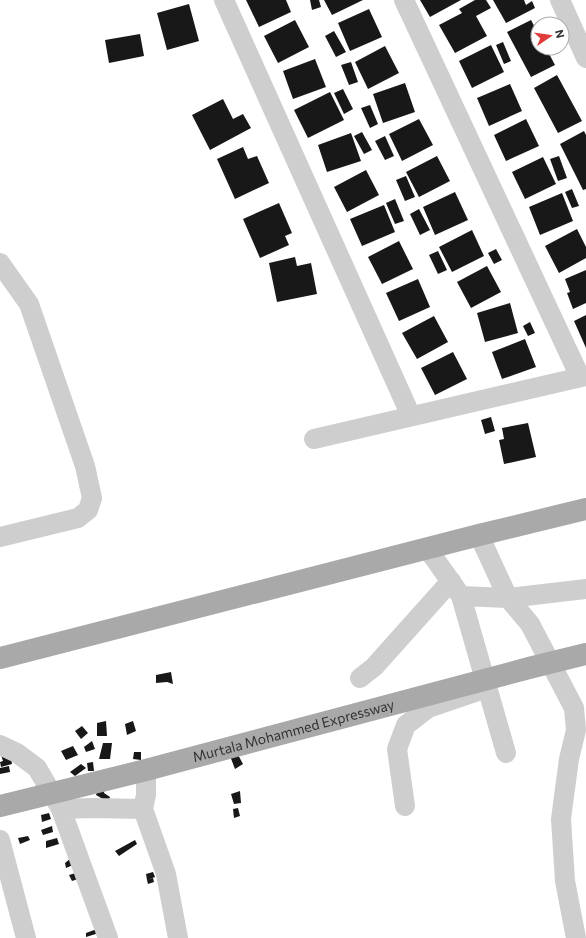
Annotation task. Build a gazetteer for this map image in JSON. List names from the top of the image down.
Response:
{
  "streets": {
    "main road": ["Murtala Mohammed Expressway"]
  },
  "north": "right"
}
